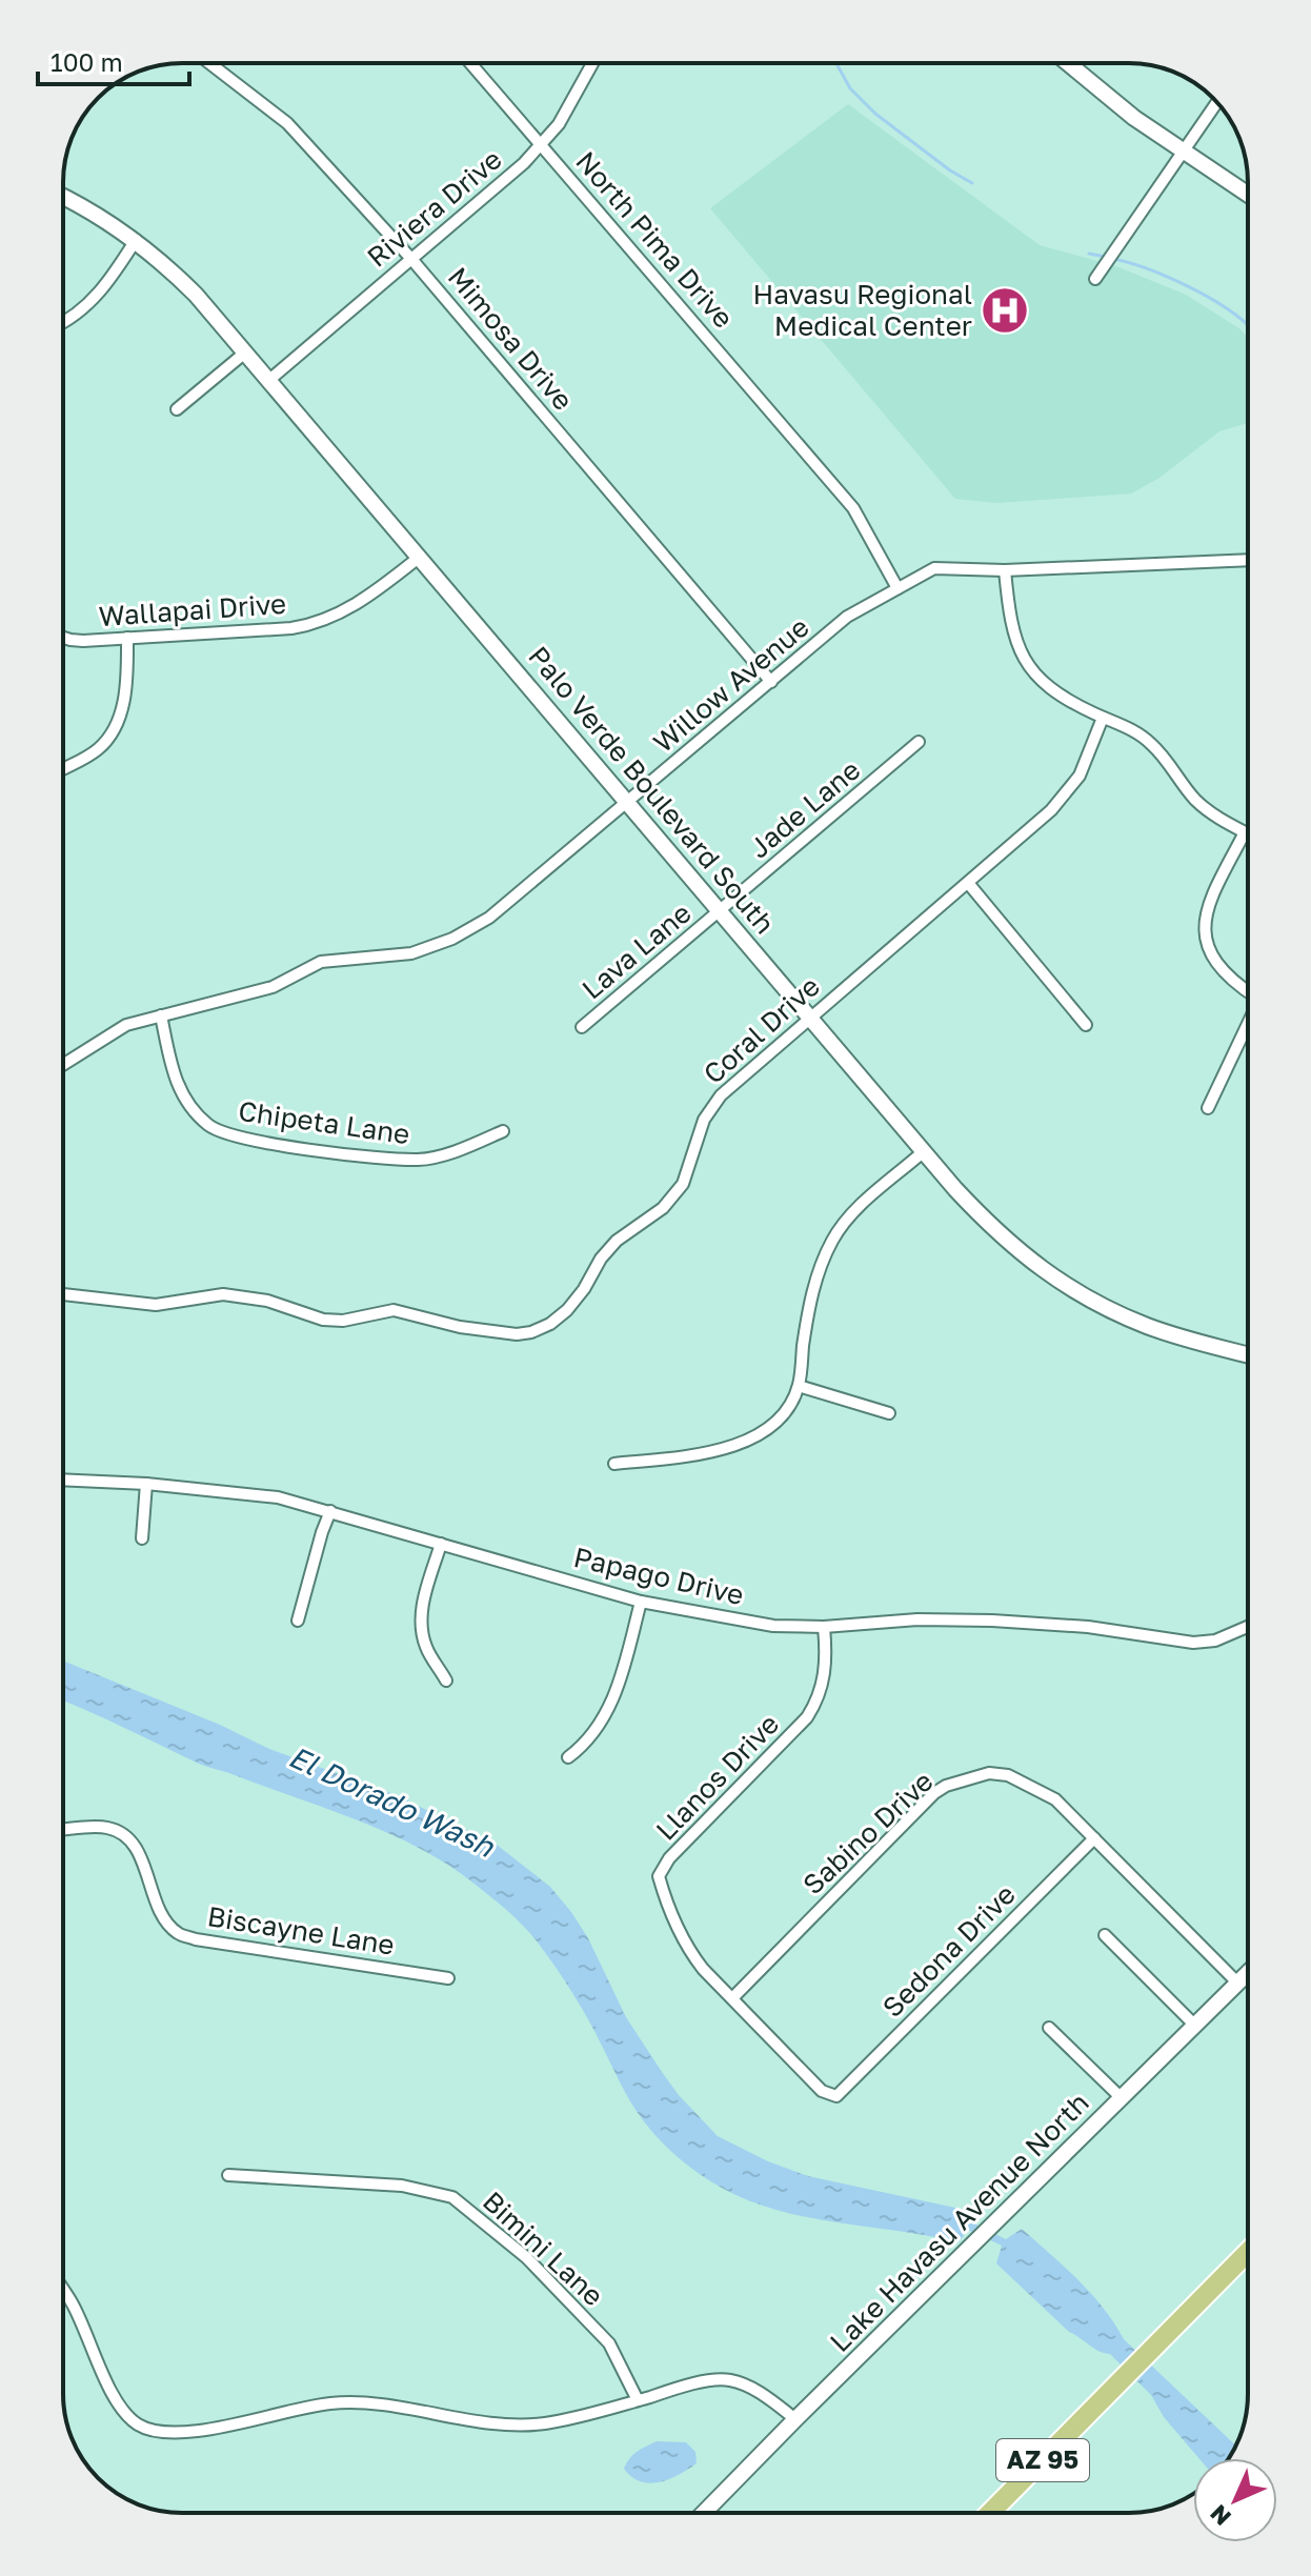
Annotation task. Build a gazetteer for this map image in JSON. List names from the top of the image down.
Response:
{
  "streets": {
    "highway": ["AZ 95"],
    "main road": ["Palo Verde Boulevard South", "Lake Havasu Avenue North"],
    "street": [
      "Riviera Drive",
      "North Pima Drive",
      "Mimosa Drive",
      "Wallapai Drive",
      "Willow Avenue",
      "Jade Lane",
      "Lava Lane",
      "Coral Drive",
      "Chipeta Lane",
      "Papago Drive",
      "Llanos Drive",
      "Sabino Drive",
      "Biscayne Lane",
      "Sedona Drive",
      "Bimini Lane"
    ]
  },
  "crossings": [
    ["Riviera Drive", "North Pima Drive"],
    ["Riviera Drive", "Mimosa Drive"],
    ["Riviera Drive", "Palo Verde Boulevard South"],
    ["North Pima Drive", "Willow Avenue"],
    ["Mimosa Drive", "Willow Avenue"],
    ["Wallapai Drive", "Palo Verde Boulevard South"],
    ["Willow Avenue", "Palo Verde Boulevard South"],
    ["Willow Avenue", "Chipeta Lane"],
    ["Palo Verde Boulevard South", "Jade Lane"],
    ["Palo Verde Boulevard South", "Lava Lane"],
    ["Palo Verde Boulevard South", "Coral Drive"],
    ["Jade Lane", "Lava Lane"],
    ["Papago Drive", "Llanos Drive"],
    ["Llanos Drive", "Sabino Drive"],
    ["Llanos Drive", "Sedona Drive"],
    ["Sabino Drive", "Sedona Drive"],
    ["Sabino Drive", "Lake Havasu Avenue North"]
  ],
  "water": ["El Dorado Wash"],
  "places": {
    "hospital": ["Havasu Regional Medical Center"]
  },
  "scale_bar": "100 m",
  "north": "bottom left"
}
